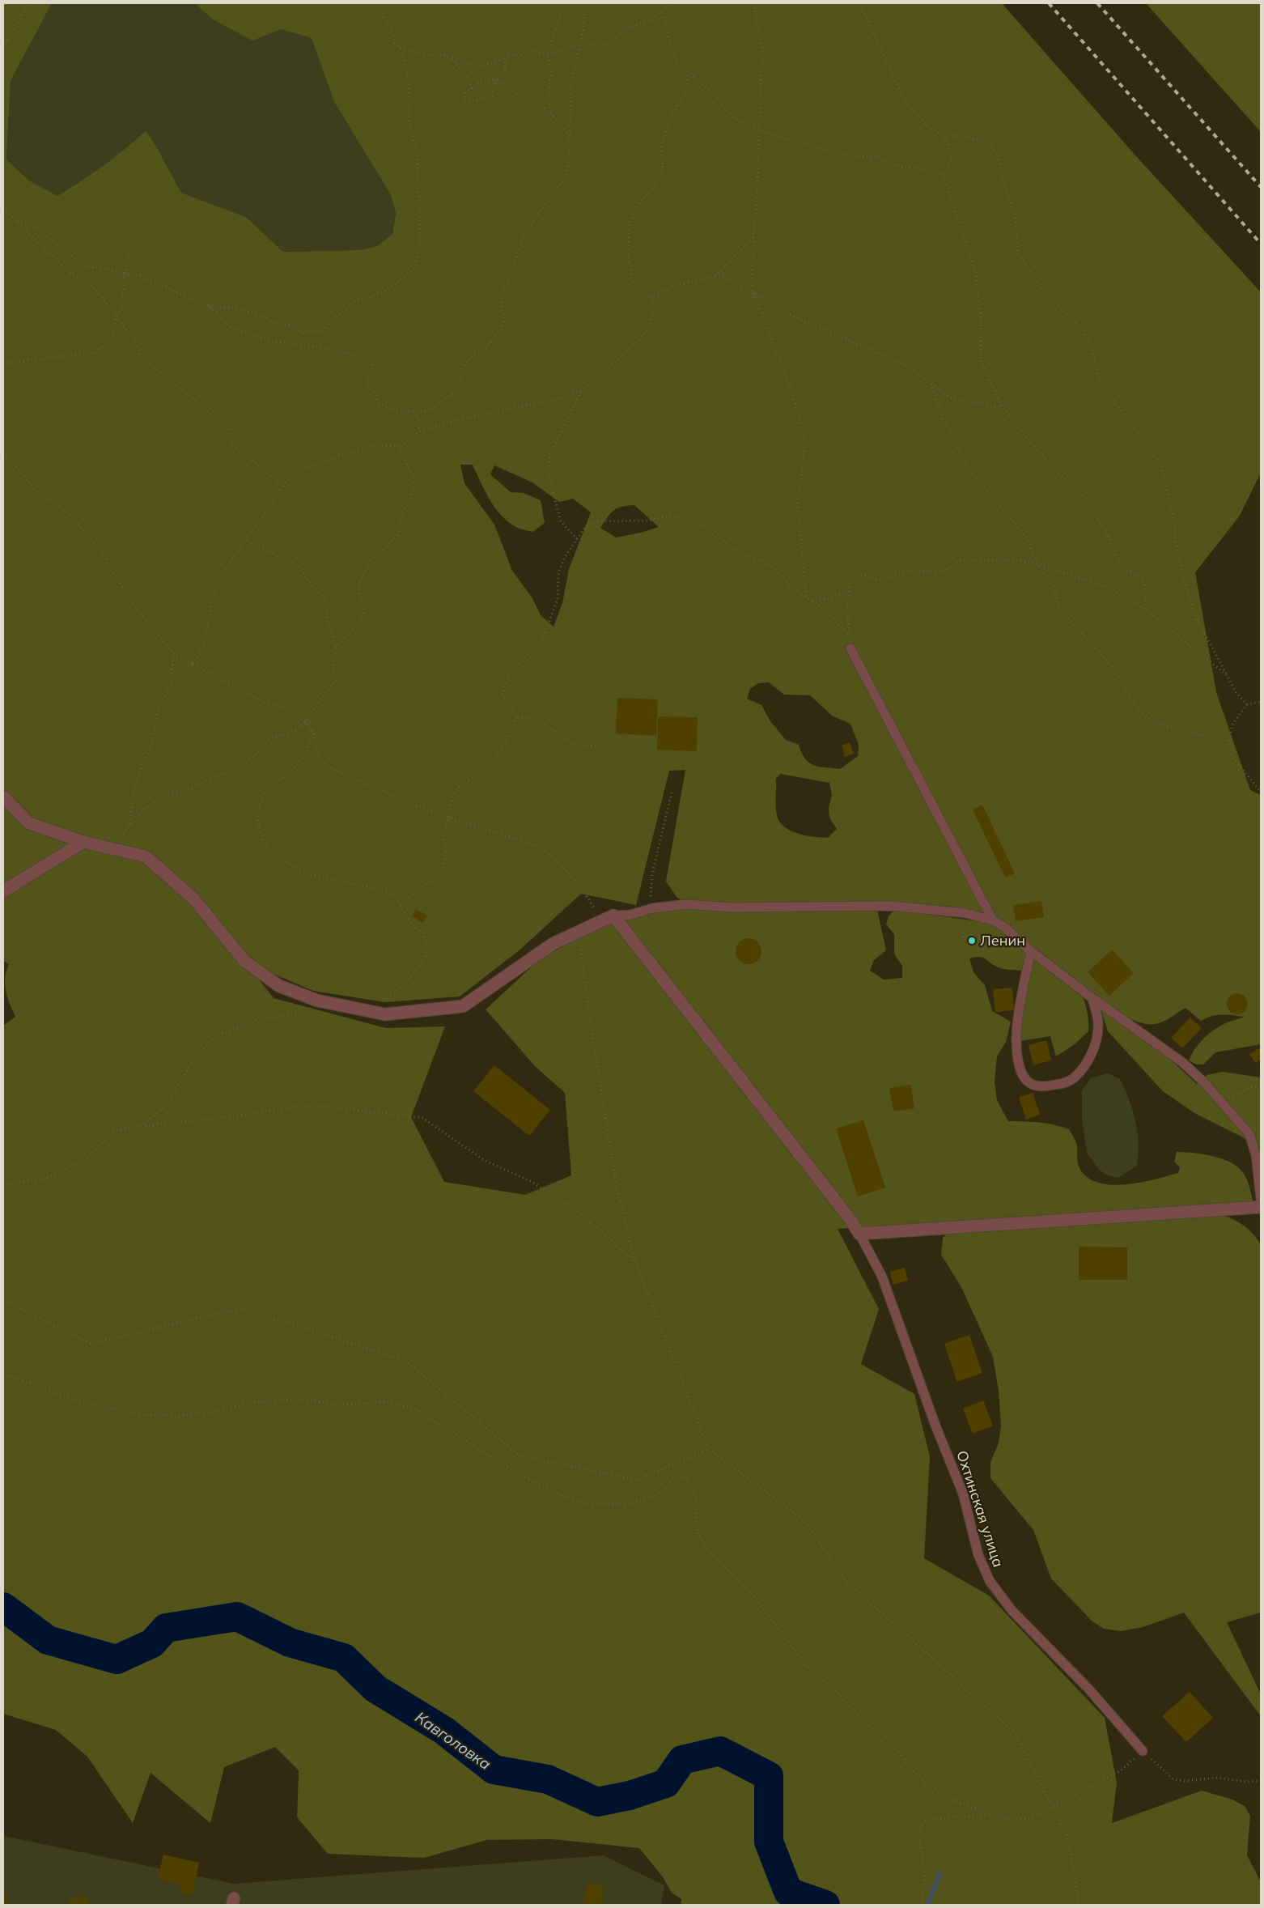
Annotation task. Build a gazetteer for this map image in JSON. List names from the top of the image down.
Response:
{
  "streets": {
    "lane": ["Охтинская улица"]
  },
  "water": ["Кавголовка"],
  "places": ["Ленин"]
}
